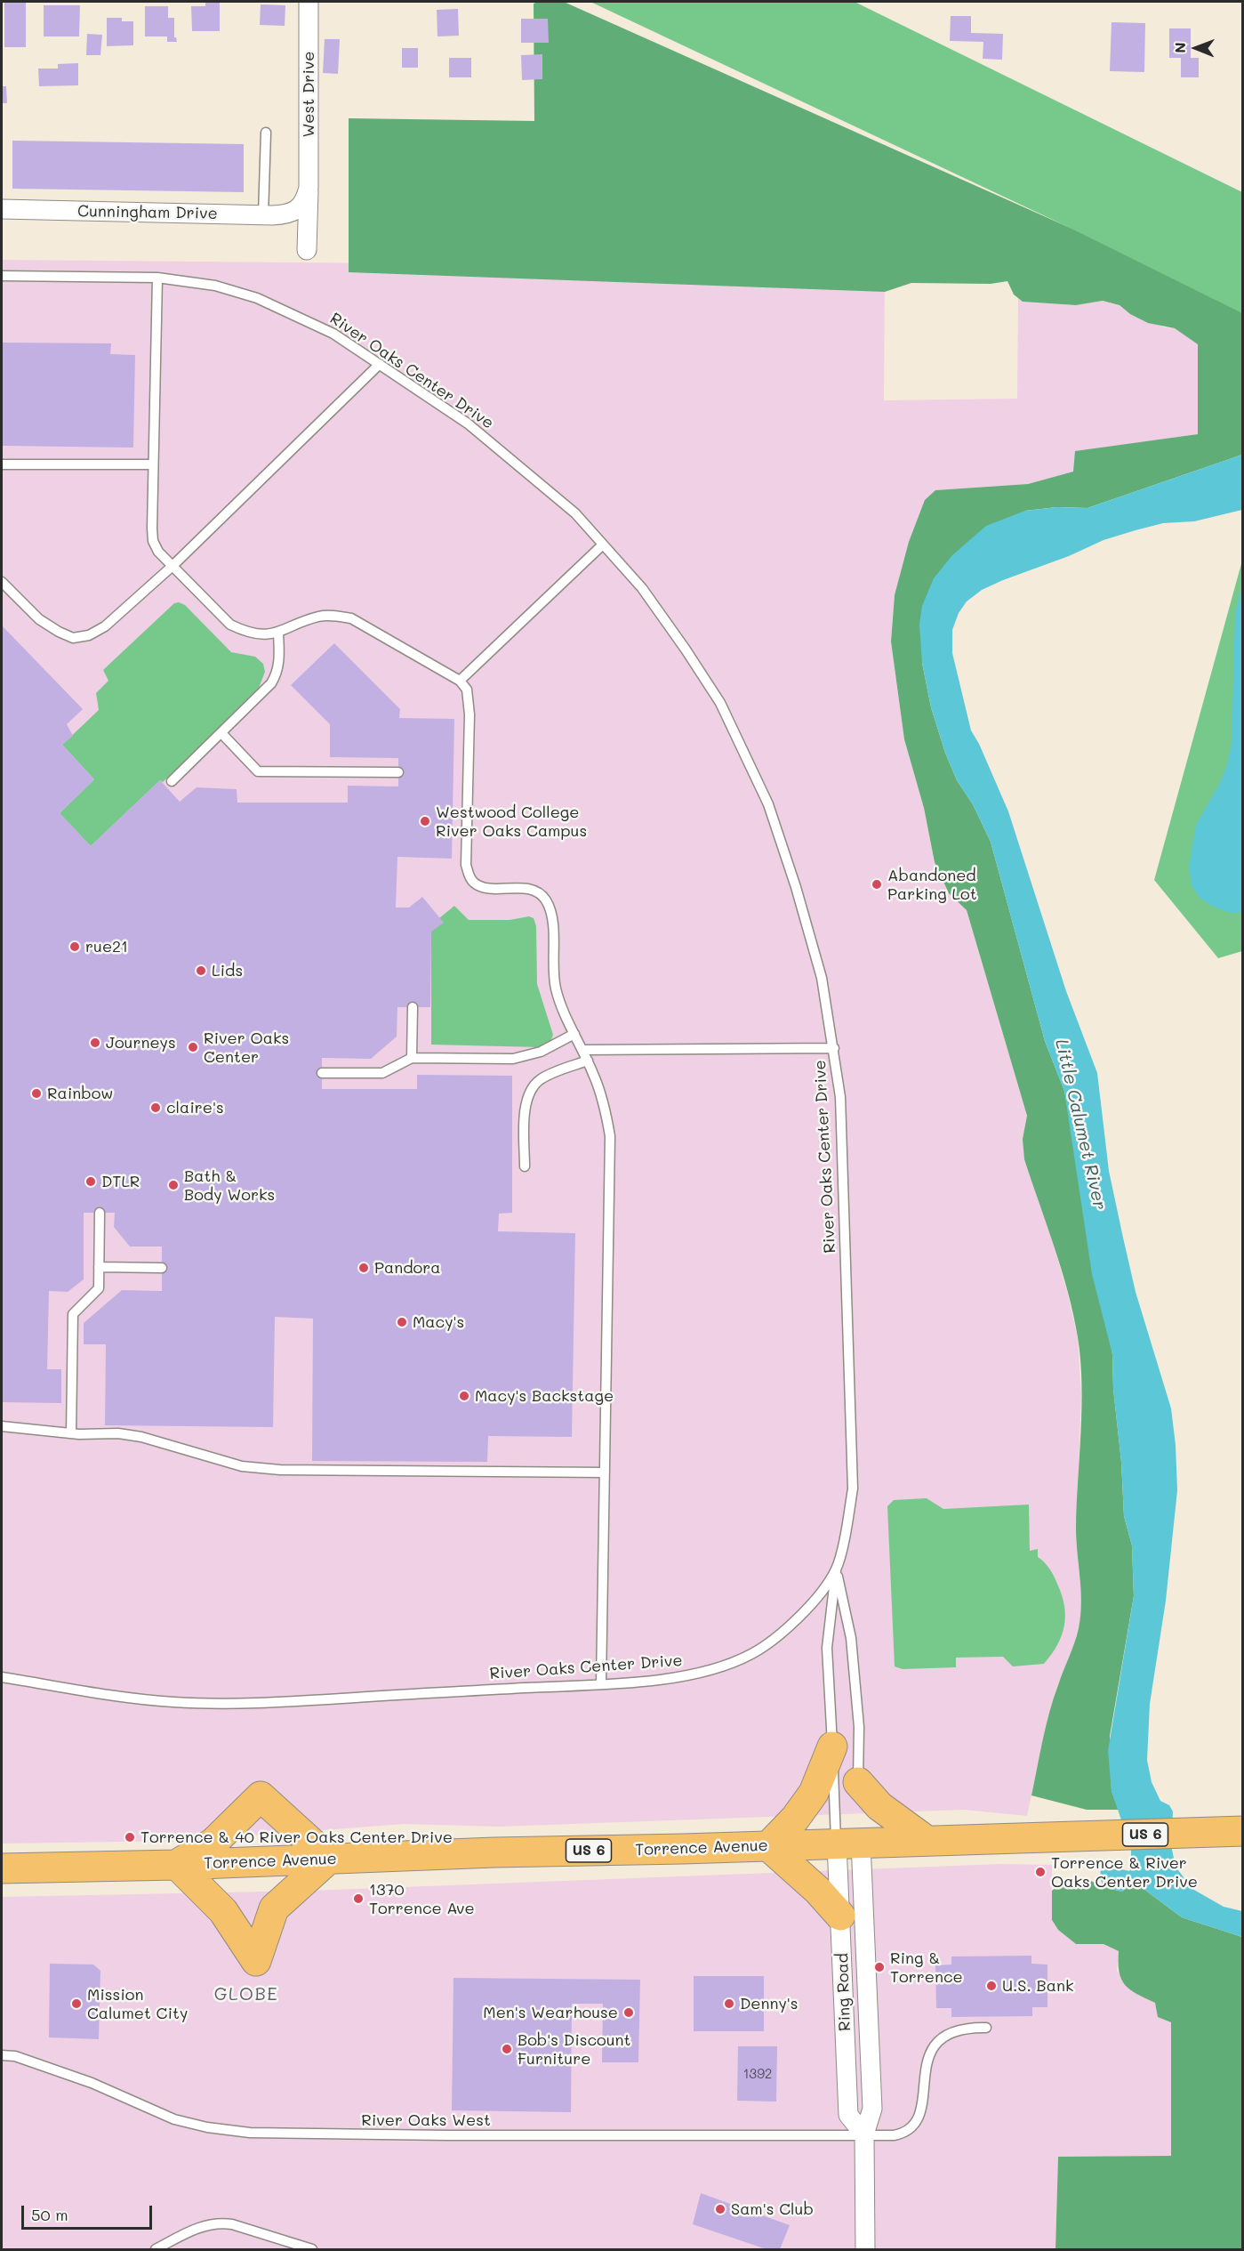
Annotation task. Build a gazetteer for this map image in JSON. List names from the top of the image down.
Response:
{
  "streets": {
    "main road": ["US 6", "Torrence Avenue"],
    "street": ["West Drive", "Cunningham Drive", "Ring Road"],
    "lane": ["River Oaks Center Drive", "River Oaks West"]
  },
  "crossings": [
    ["West Drive", "Cunningham Drive"],
    ["Torrence Avenue", "Ring Road"],
    ["Ring Road", "River Oaks West"]
  ],
  "districts": ["GLOBE"],
  "water": ["Little Calumet River"],
  "places": [
    "Westwood College River Oaks Campus",
    "Abandoned Parking Lot",
    "rue21",
    "Lids",
    "Journeys",
    "River Oaks Center",
    "Rainbow",
    "claire's",
    "DTLR",
    "Bath & Body Works",
    "Pandora",
    "Macy's",
    "Macy's Backstage",
    "Torrence & 40 River Oaks Center Drive",
    "Torrence & River Oaks Center Drive",
    "1370 Torrence Ave",
    "Ring & Torrence",
    "U.S. Bank",
    "Mission Calumet City",
    "Denny's",
    "Men's Wearhouse",
    "Bob's Discount Furniture",
    "Sam's Club"
  ],
  "house_numbers": ["1392"],
  "scale_bar": "50 m",
  "north": "left"
}
